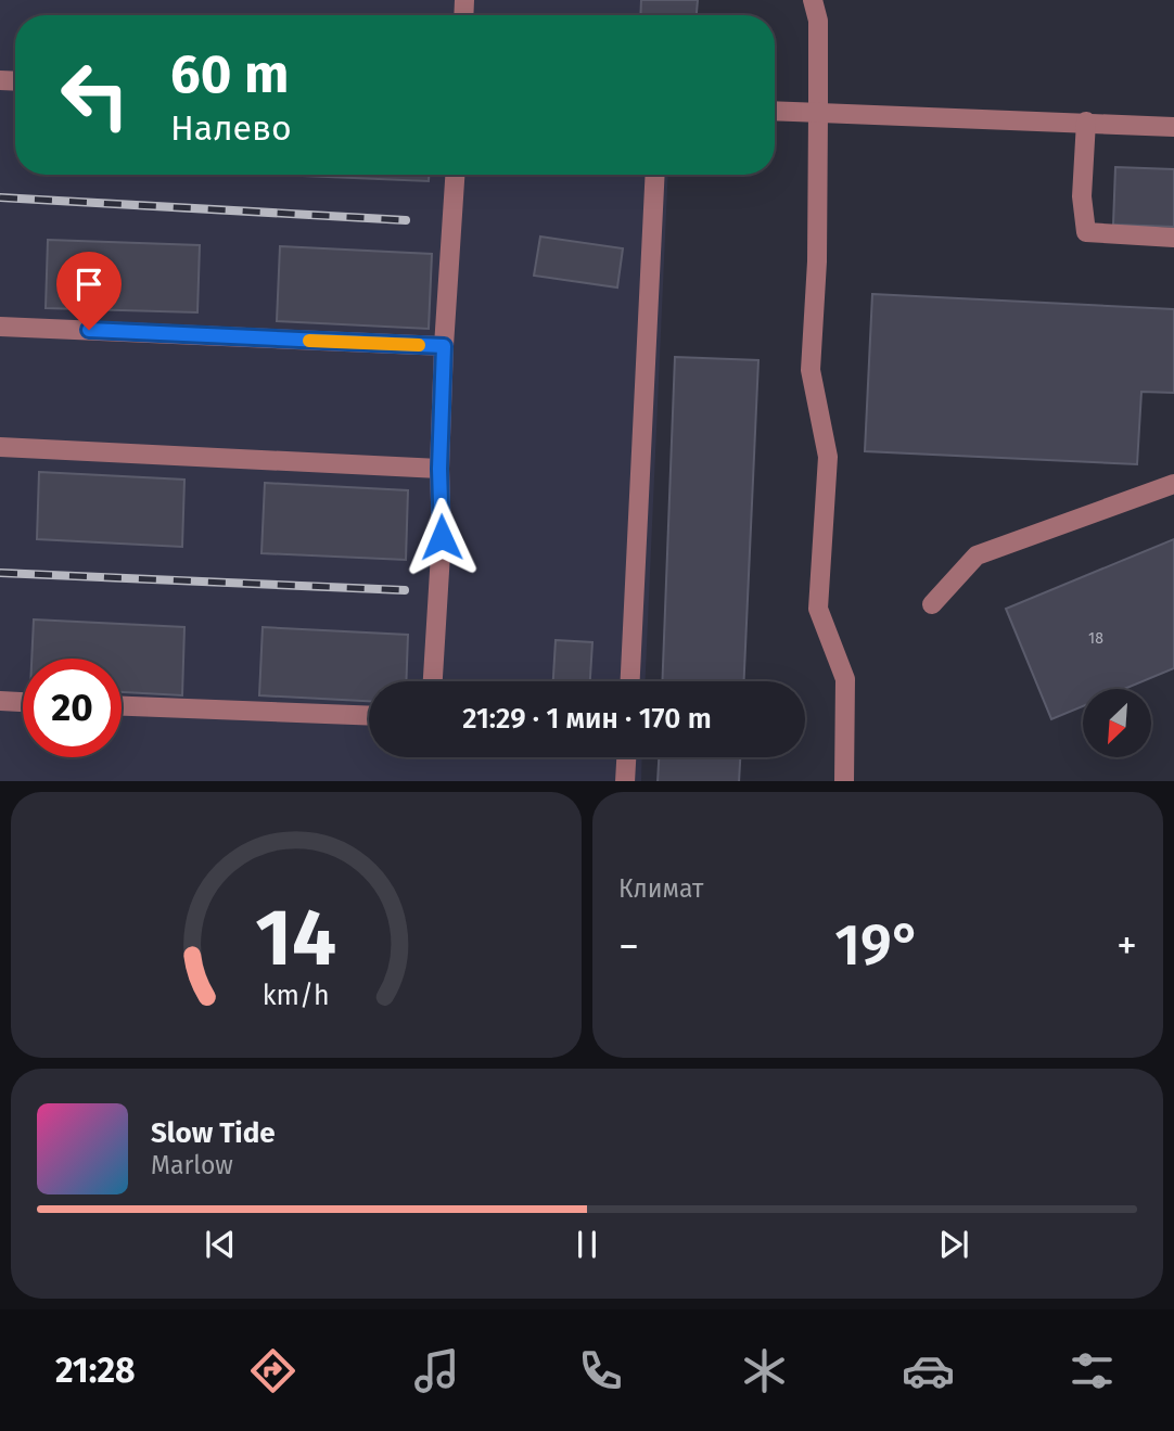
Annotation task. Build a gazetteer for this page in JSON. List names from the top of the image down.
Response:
{
  "house_numbers": ["18"],
  "north": "bottom left",
  "page": {
    "turn": ["60 m", "Налево"],
    "limit": "20",
    "trip": "21:29 · 1 мин · 170 m",
    "tile": "Климат",
    "heat": ["−", "19°", "+"],
    "song": ["Slow Tide", "Marlow"],
    "tabs": "21:28",
    "gauge": ["14", "km/h"]
  }
}
